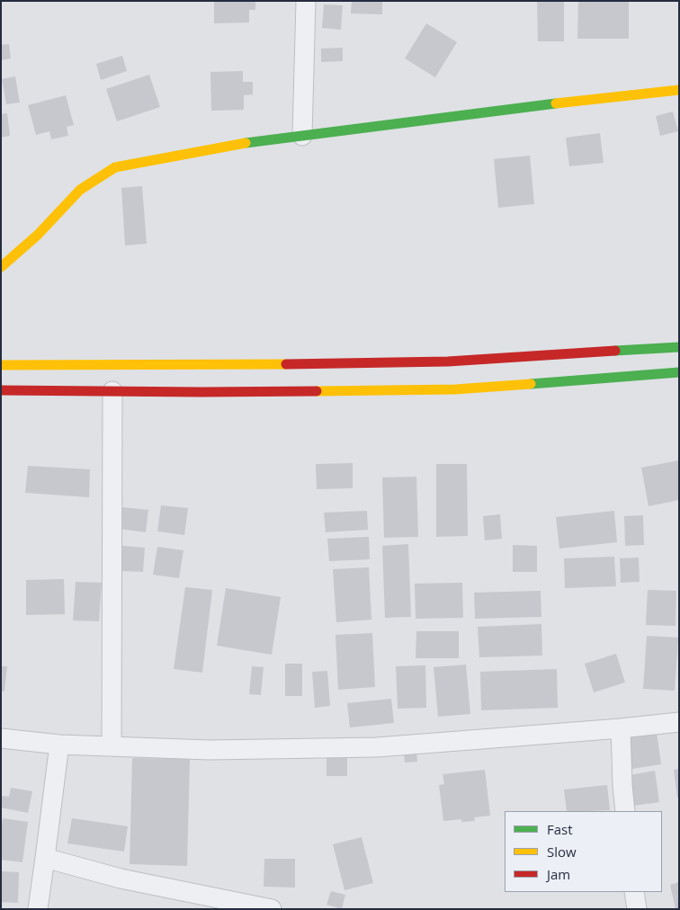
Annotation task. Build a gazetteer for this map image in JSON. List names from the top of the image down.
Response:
{
  "legend": ["Fast", "Slow", "Jam"]
}
